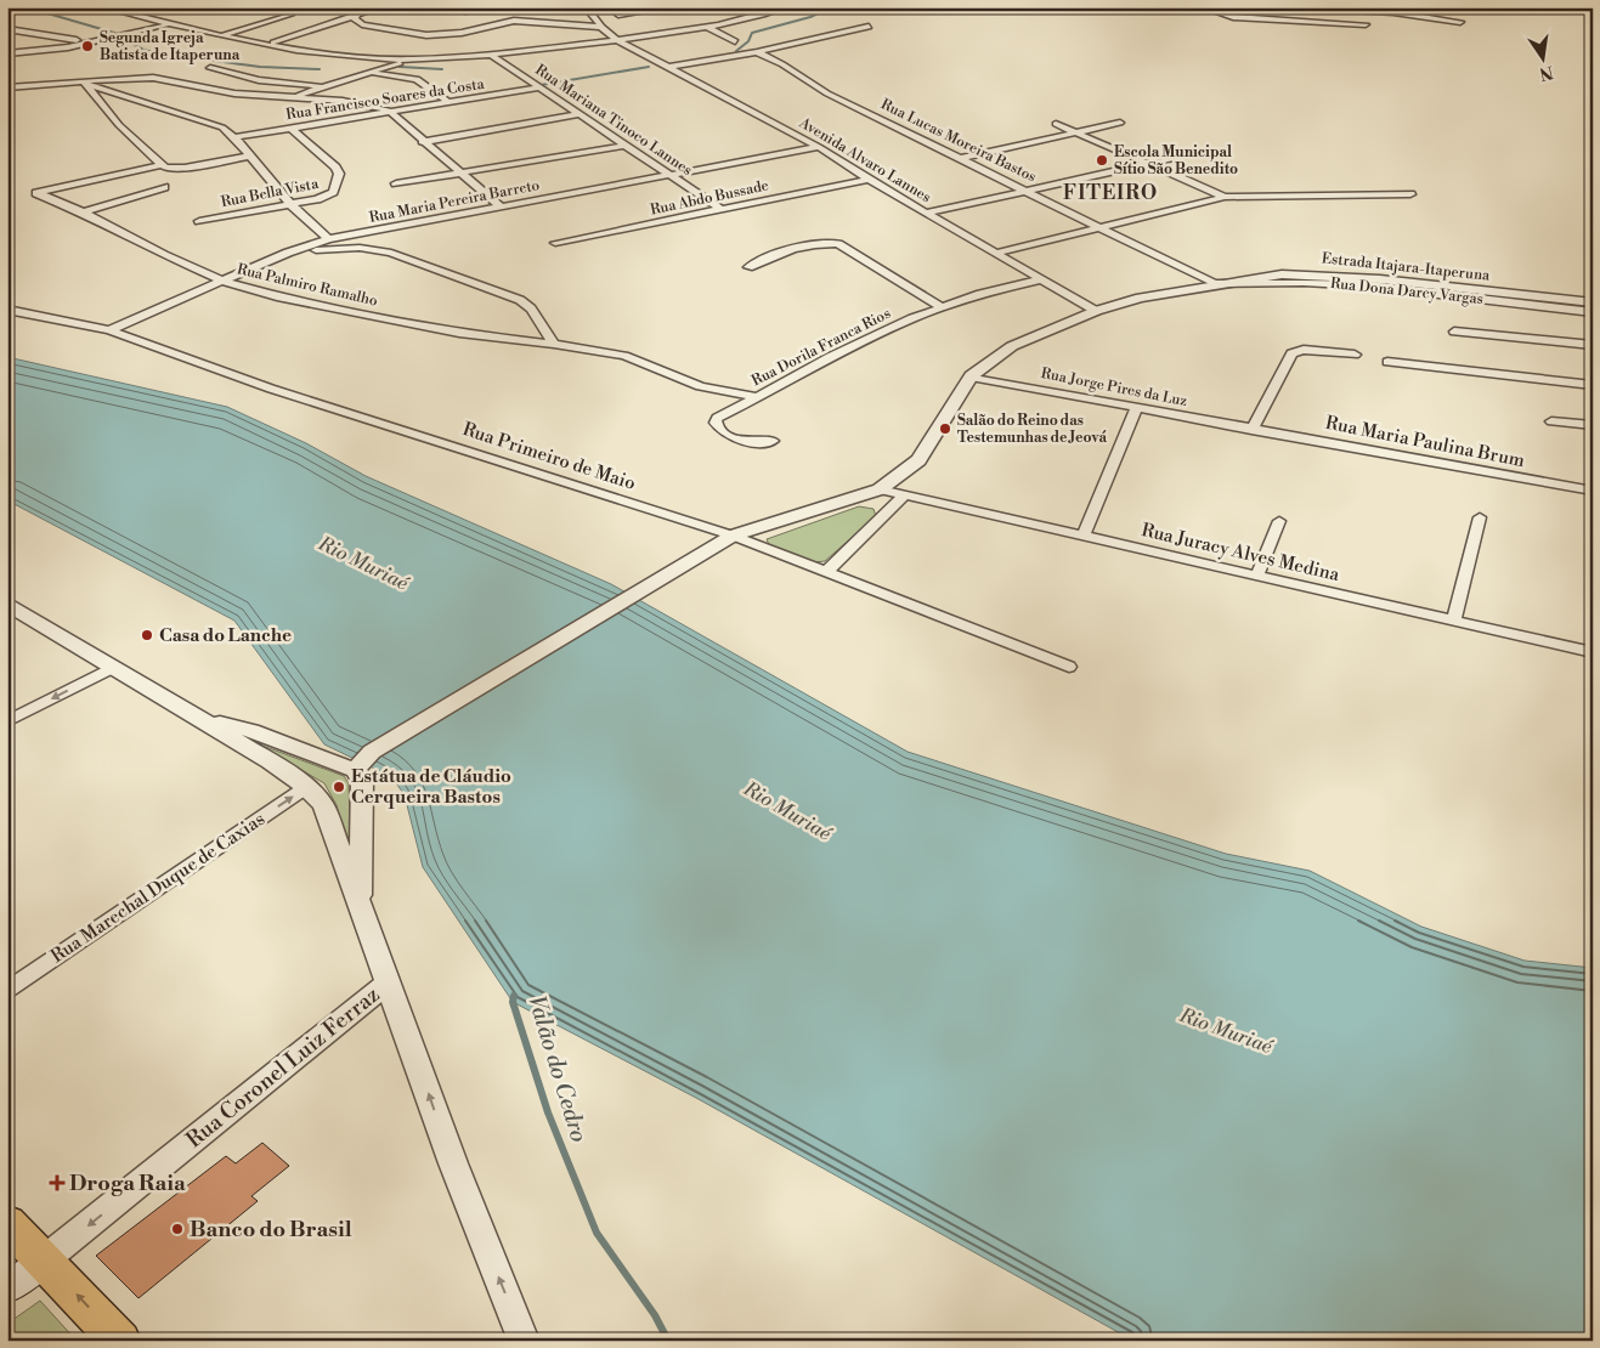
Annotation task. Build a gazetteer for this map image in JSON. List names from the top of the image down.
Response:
{
  "streets": {
    "main road": ["Rua Coronel Luiz Ferraz"],
    "street": [
      "Rua Francisco Soares da Costa",
      "Rua Mariana Tinoco Lannes",
      "Rua Lucas Moreira Bastos",
      "Avenida Alvaro Lannes",
      "Rua Bella Vista",
      "Rua Abdo Bussade",
      "Rua Maria Pereira Barreto",
      "Estrada Itajara-Itaperuna",
      "Rua Palmiro Ramalho",
      "Rua Dona Darcy Vargas",
      "Rua Dorila Franca Rios",
      "Rua Jorge Pires da Luz",
      "Rua Maria Paulina Brum",
      "Rua Primeiro de Maio",
      "Rua Juracy Alves Medina",
      "Rua Marechal Duque de Caxias"
    ]
  },
  "crossings": [
    ["Rua Francisco Soares da Costa", "Rua Mariana Tinoco Lannes"],
    ["Rua Francisco Soares da Costa", "Rua Bella Vista"],
    ["Rua Mariana Tinoco Lannes", "Rua Abdo Bussade"],
    ["Rua Mariana Tinoco Lannes", "Rua Maria Pereira Barreto"],
    ["Rua Lucas Moreira Bastos", "Estrada Itajara-Itaperuna"],
    ["Rua Lucas Moreira Bastos", "Rua Dona Darcy Vargas"],
    ["Avenida Alvaro Lannes", "Rua Abdo Bussade"],
    ["Avenida Alvaro Lannes", "Rua Maria Pereira Barreto"],
    ["Avenida Alvaro Lannes", "Rua Dona Darcy Vargas"],
    ["Avenida Alvaro Lannes", "Rua Dorila Franca Rios"],
    ["Rua Maria Pereira Barreto", "Rua Palmiro Ramalho"],
    ["Rua Maria Pereira Barreto", "Rua Primeiro de Maio"],
    ["Estrada Itajara-Itaperuna", "Rua Dona Darcy Vargas"],
    ["Rua Palmiro Ramalho", "Rua Dorila Franca Rios"],
    ["Rua Dona Darcy Vargas", "Rua Jorge Pires da Luz"],
    ["Rua Dona Darcy Vargas", "Rua Primeiro de Maio"],
    ["Rua Dona Darcy Vargas", "Rua Juracy Alves Medina"],
    ["Rua Jorge Pires da Luz", "Rua Maria Paulina Brum"]
  ],
  "one_way": ["Rua Marechal Duque de Caxias", "Rua Coronel Luiz Ferraz"],
  "districts": ["FITEIRO"],
  "water": ["Rio Muriaé", "Valão do Cedro"],
  "places": {
    "other": [
      "Segunda Igreja Batista de Itaperuna",
      "Escola Municipal Sítio São Benedito",
      "Salão do Reino das Testemunhas de Jeová",
      "Casa do Lanche",
      "Estátua de Cláudio Cerqueira Bastos",
      "Banco do Brasil"
    ],
    "health": ["Droga Raia"]
  },
  "north": "bottom"
}
